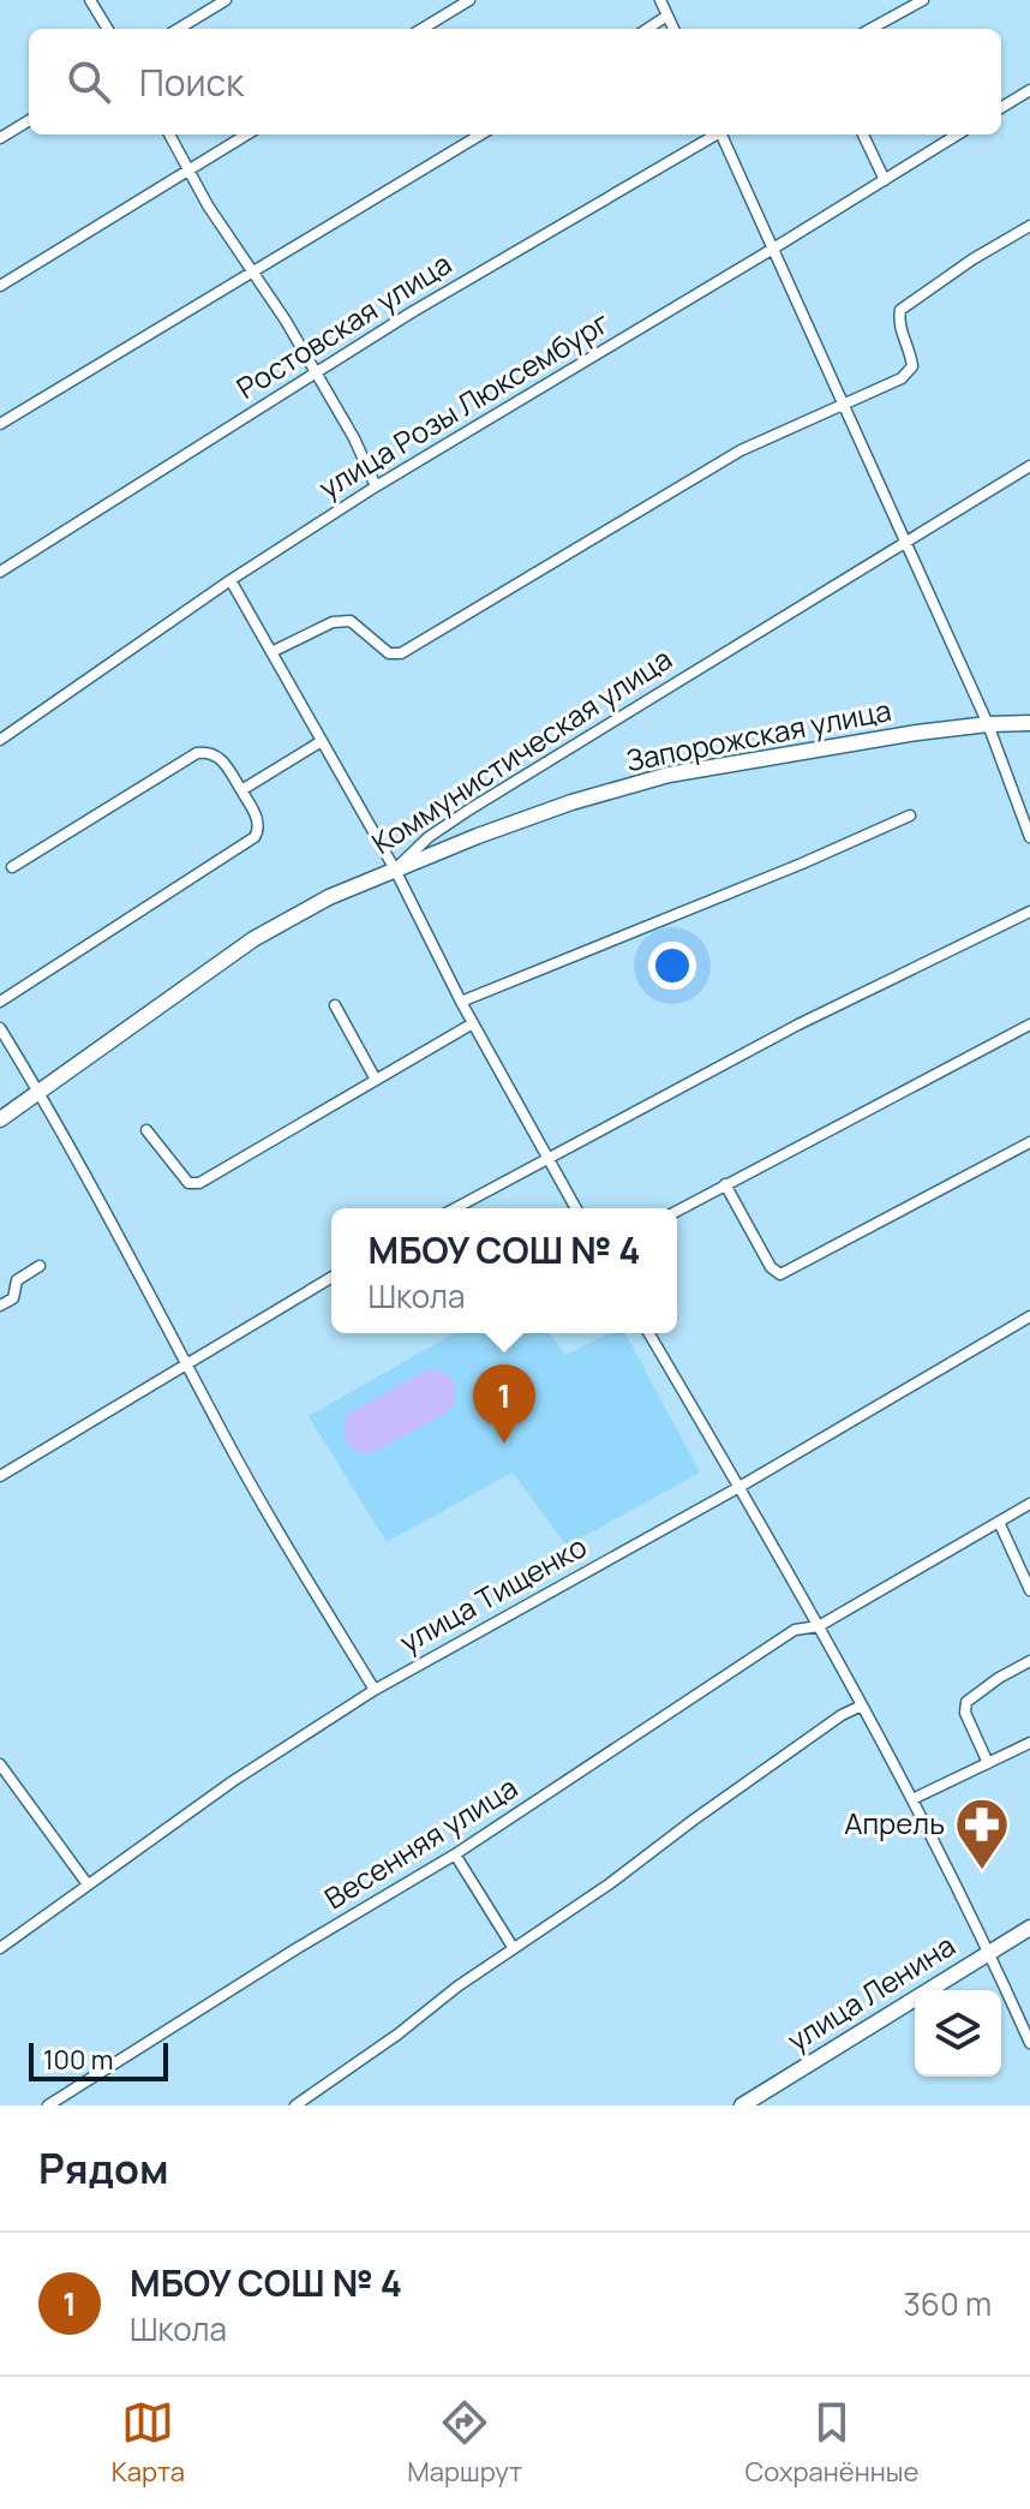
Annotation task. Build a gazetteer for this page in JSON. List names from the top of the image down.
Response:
{
  "streets": {
    "main road": ["Запорожская улица", "Коммунистическая улица", "улица Ленина"],
    "street": [
      "Ростовская улица",
      "улица Розы Люксембург",
      "улица Тищенко",
      "Весенняя улица"
    ]
  },
  "crossings": [
    ["Запорожская улица", "Коммунистическая улица"]
  ],
  "places": {
    "pharmacy": ["Апрель"]
  },
  "scale_bar": "100 m",
  "page": {
    "search": "Поиск",
    "popup": ["МБОУ СОШ № 4", "Школа"],
    "pins": "1",
    "scale": "100 m",
    "heading": "Рядом",
    "list": [
      {
        "mark": "1",
        "name": "МБОУ СОШ № 4",
        "note": "Школа",
        "value": "360 m"
      }
    ],
    "nav": ["Карта", "Маршрут", "Сохранённые"]
  }
}
